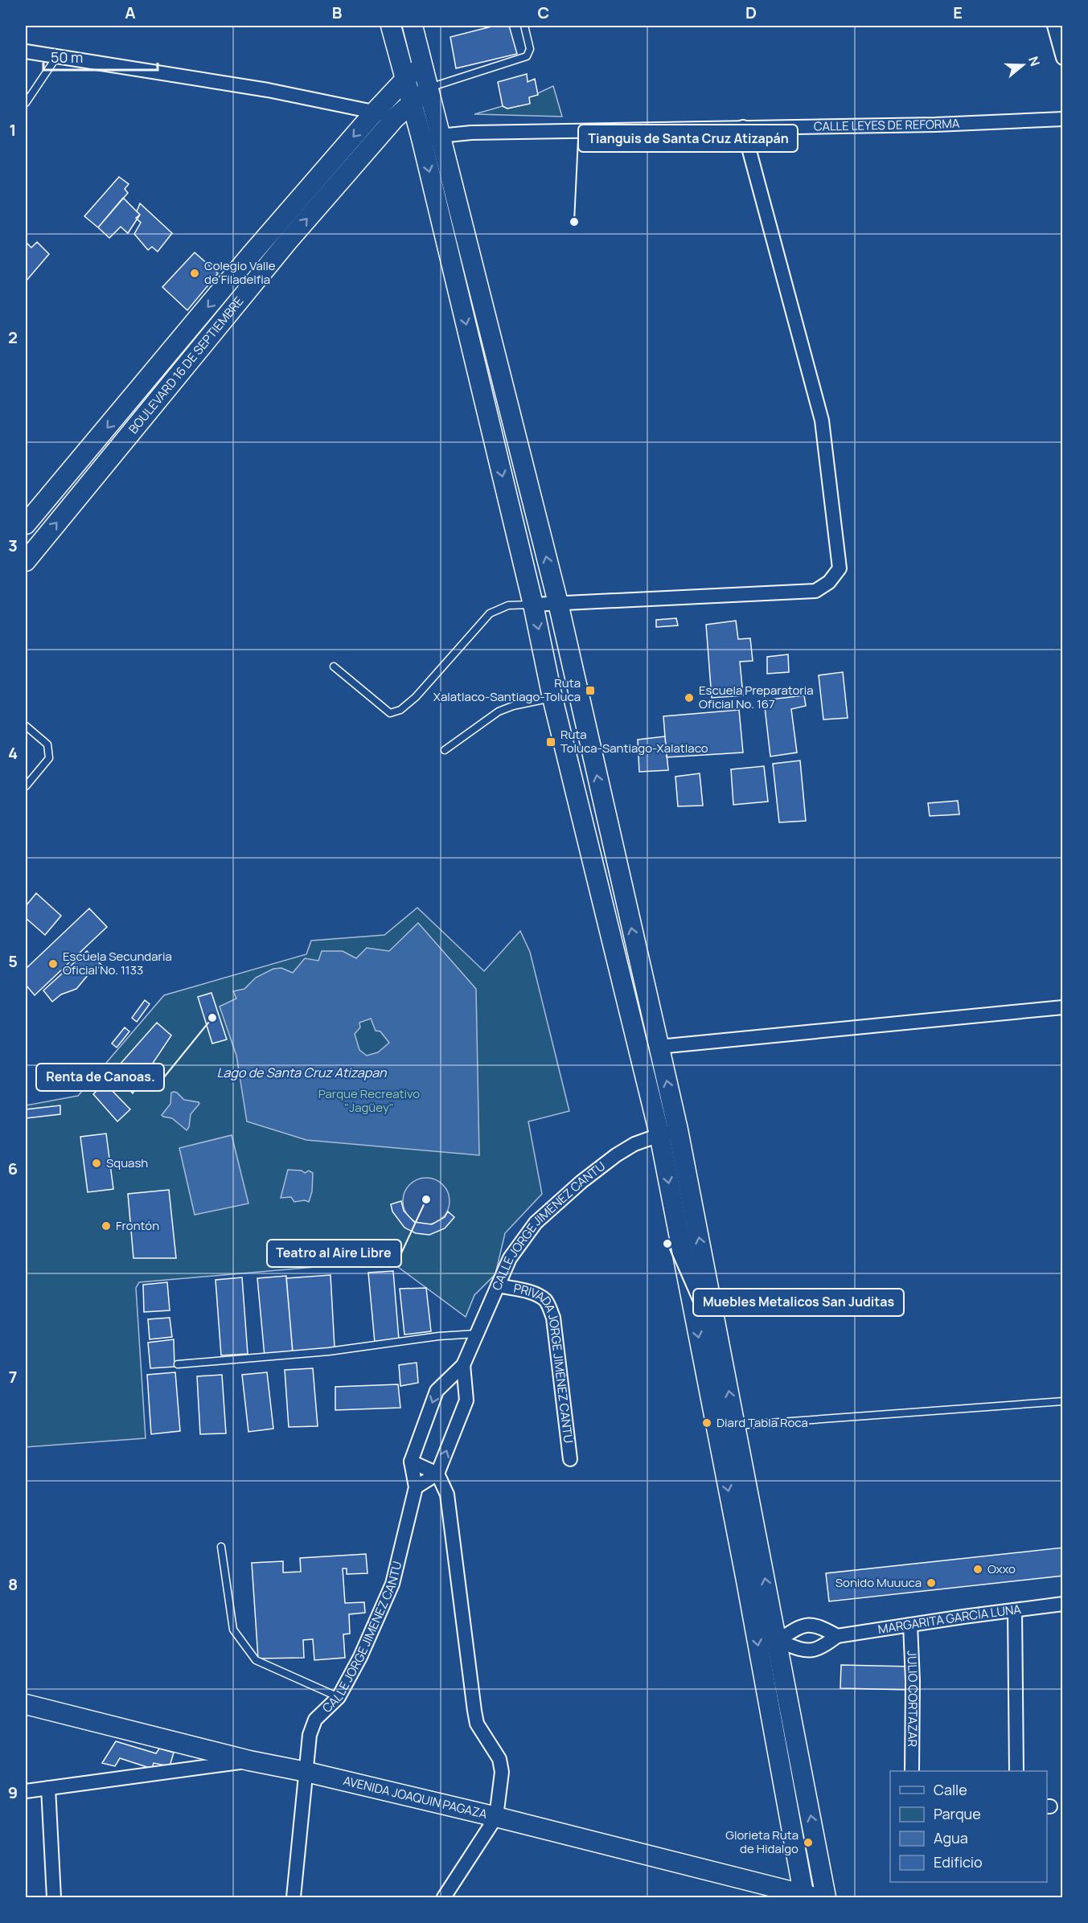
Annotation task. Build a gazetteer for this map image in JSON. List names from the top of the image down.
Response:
{
  "streets": {
    "main road": ["BOULEVARD 16 DE SEPTIEMBRE", "AVENIDA JOAQUIN PAGAZA"],
    "street": [
      "CALLE LEYES DE REFORMA",
      "CALLE JORGE JIMÉNEZ CANTÚ",
      "PRIVADA JORGE JIMÉNEZ CANTÚ",
      "MARGARITA GARCÍA LUNA",
      "JULIO CORTAZAR"
    ]
  },
  "crossings": [
    ["CALLE JORGE JIMÉNEZ CANTÚ", "PRIVADA JORGE JIMÉNEZ CANTÚ"],
    ["CALLE JORGE JIMÉNEZ CANTÚ", "AVENIDA JOAQUIN PAGAZA"],
    ["MARGARITA GARCÍA LUNA", "JULIO CORTAZAR"]
  ],
  "water": ["Lago de Santa Cruz Atizapan"],
  "parks": ["Parque Recreativo \"Jagüey\""],
  "places": {
    "other": [
      "Tianguis de Santa Cruz Atizapán",
      "Colegio Valle de Filadelfia",
      "Escuela Preparatoria Oficial No. 167",
      "Escuela Secundaria Oficial No. 1133",
      "Renta de Canoas.",
      "Squash",
      "Teatro al Aire Libre",
      "Frontón",
      "Muebles Metalicos San Juditas",
      "Diard Tabla Roca",
      "Oxxo",
      "Sonido Muuuca",
      "Glorieta Ruta de Hidalgo"
    ],
    "transit": ["Ruta Xalatlaco-Santiago-Toluca", "Ruta Toluca-Santiago-Xalatlaco"]
  },
  "legend": [
    "Calle",
    "Parque",
    "Agua",
    "Edificio"
  ],
  "scale_bar": "50 m",
  "north": "right",
  "grid": {
    "columns": [
      "A",
      "B",
      "C",
      "D",
      "E"
    ],
    "rows": [
      "1",
      "2",
      "3",
      "4",
      "5",
      "6",
      "7",
      "8",
      "9"
    ]
  }
}
